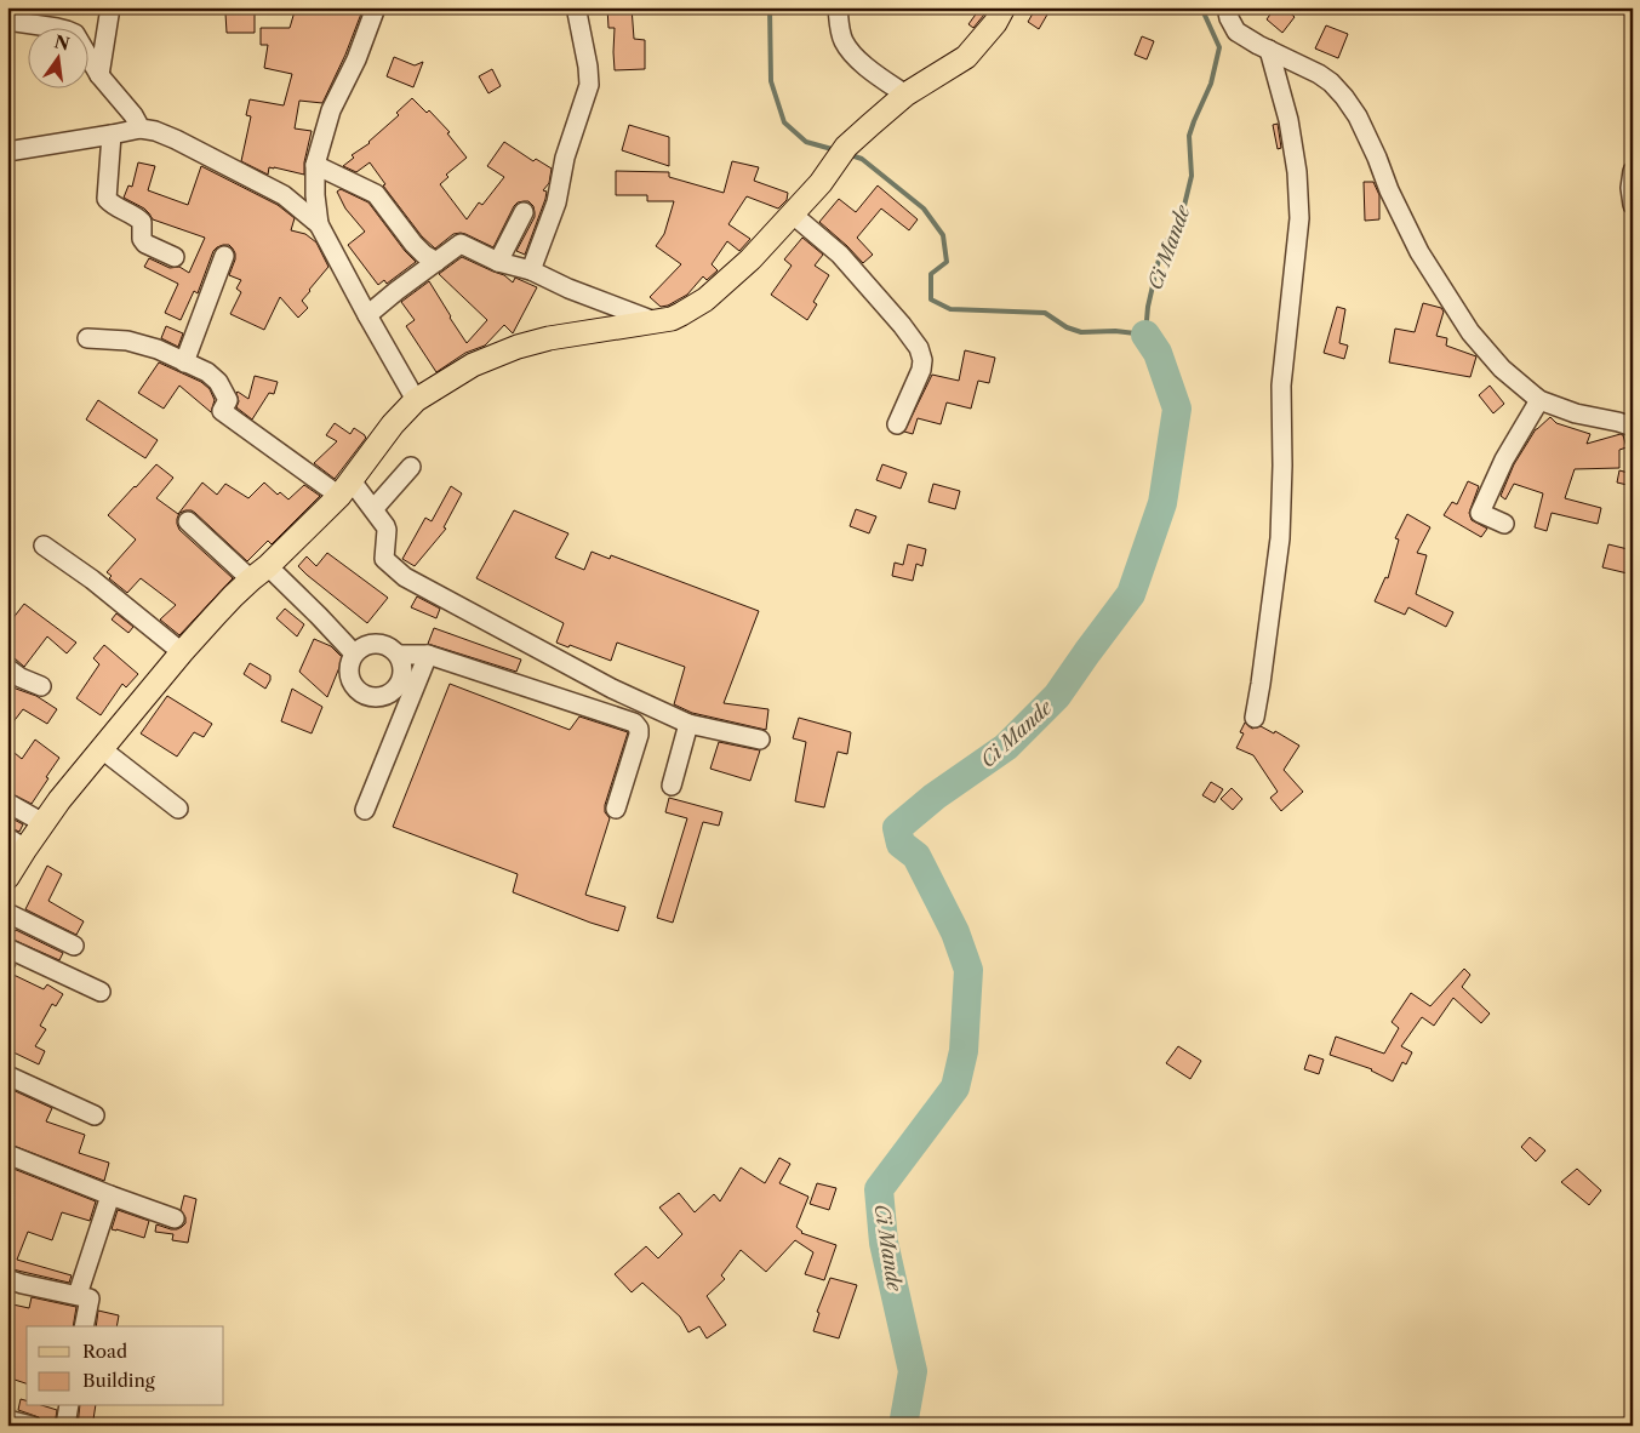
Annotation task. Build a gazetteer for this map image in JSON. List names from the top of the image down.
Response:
{
  "water": ["Ci Mande"],
  "legend": ["Road", "Building"],
  "north": "top"
}
